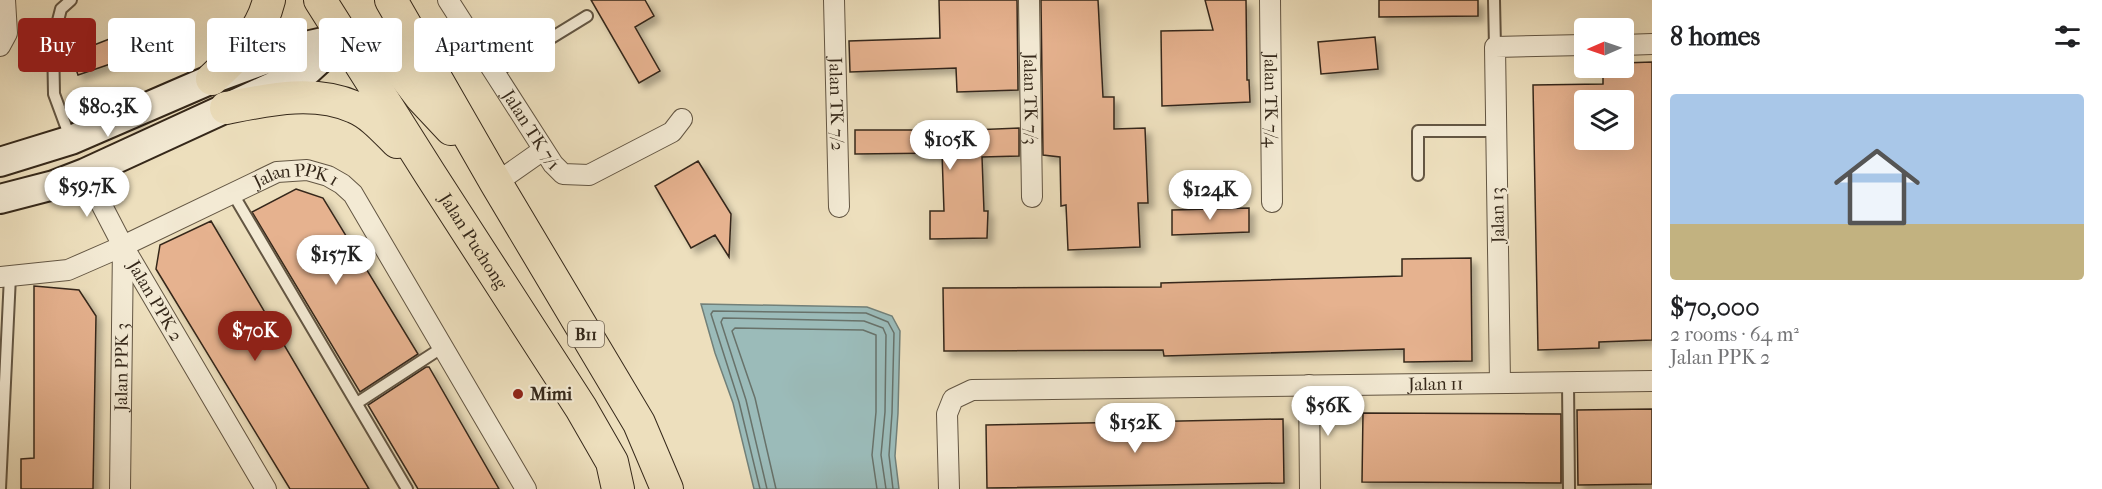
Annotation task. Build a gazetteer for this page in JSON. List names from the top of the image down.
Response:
{
  "streets": {
    "main road": ["Jalan Puchong", "B11"],
    "street": [
      "Jalan TK 7/3",
      "Jalan TK 7/4",
      "Jalan TK 7/2",
      "Jalan TK 7/1",
      "Jalan PPK 1",
      "Jalan 13",
      "Jalan PPK 2",
      "Jalan PPK 3",
      "Jalan 11"
    ]
  },
  "crossings": [
    ["Jalan PPK 1", "Jalan PPK 2"],
    ["Jalan PPK 1", "Jalan PPK 3"],
    ["Jalan 13", "Jalan 11"],
    ["Jalan PPK 2", "Jalan PPK 3"]
  ],
  "places": ["Mimi"],
  "north": "left",
  "page": {
    "heading": "8 homes",
    "chip": [
      "Buy",
      "Rent",
      "Filters",
      "New",
      "Apartment"
    ],
    "list": [
      {
        "name": "$70,000",
        "note": "2 rooms · 64 m² · Jalan PPK 2"
      }
    ],
    "price": [
      "$80.3K",
      "$105K",
      "$59.7K",
      "$124K",
      "$157K",
      "$70K",
      "$56K",
      "$152K"
    ]
  }
}
